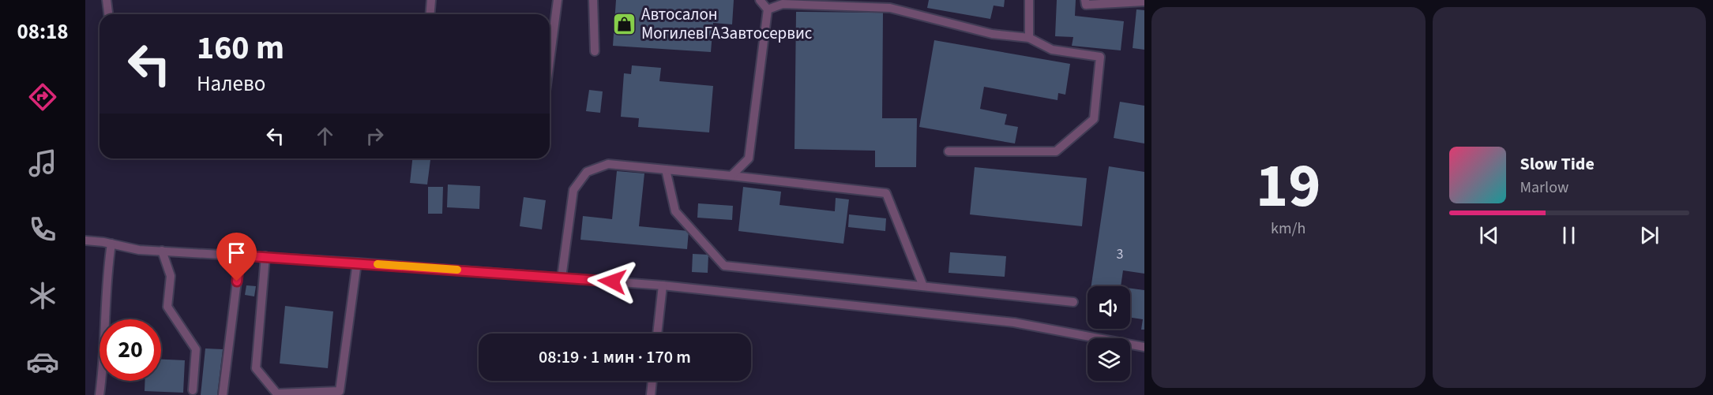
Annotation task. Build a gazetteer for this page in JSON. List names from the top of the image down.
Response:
{
  "places": {
    "shop": ["Автосалон МогилевГАЗавтосервис"]
  },
  "house_numbers": ["3"],
  "page": {
    "tabs": "08:18",
    "tile": ["19", "km/h"],
    "turn": ["160 m", "Налево"],
    "song": ["Slow Tide", "Marlow"],
    "limit": "20",
    "trip": "08:19 · 1 мин · 170 m"
  }
}
